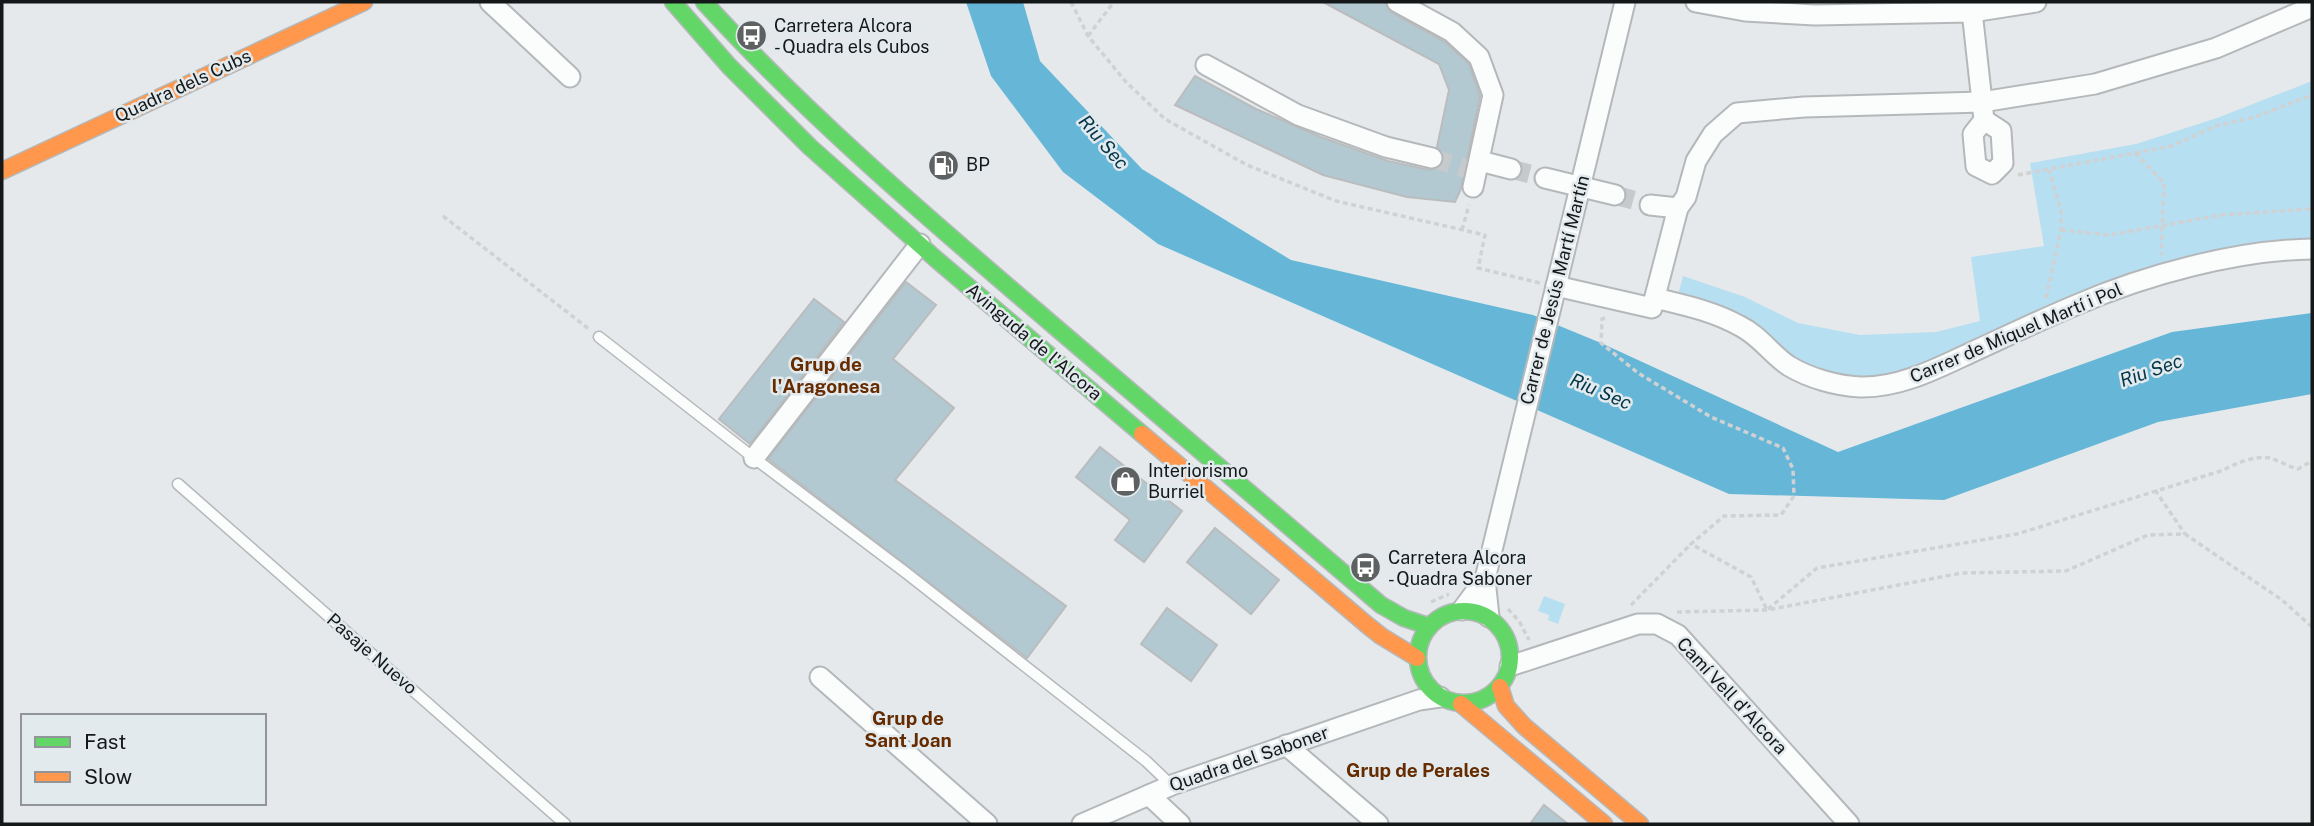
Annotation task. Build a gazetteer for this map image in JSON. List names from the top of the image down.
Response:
{
  "streets": {
    "main road": ["Quadra dels Cubs", "Avinguda de l'Alcora"],
    "street": [
      "Carrer de Jesús Martí Martín",
      "Carrer de Miquel Martí i Pol",
      "Camí Vell d'Alcora",
      "Quadra del Saboner"
    ],
    "lane": ["Pasaje Nuevo"]
  },
  "crossings": [
    ["Carrer de Jesús Martí Martín", "Carrer de Miquel Martí i Pol"],
    ["Carrer de Jesús Martí Martín", "Avinguda de l'Alcora"],
    ["Carrer de Jesús Martí Martín", "Quadra del Saboner"],
    ["Avinguda de l'Alcora", "Quadra del Saboner"]
  ],
  "districts": ["Grup de l'Aragonesa", "Grup de Sant Joan", "Grup de Perales"],
  "water": ["Riu Sec"],
  "places": {
    "bus stop": ["Carretera Alcora - Quadra els Cubos", "Carretera Alcora - Quadra Saboner"],
    "fuel station": ["BP"],
    "shop": ["Interiorismo Burriel"]
  },
  "legend": ["Fast", "Slow"]
}
